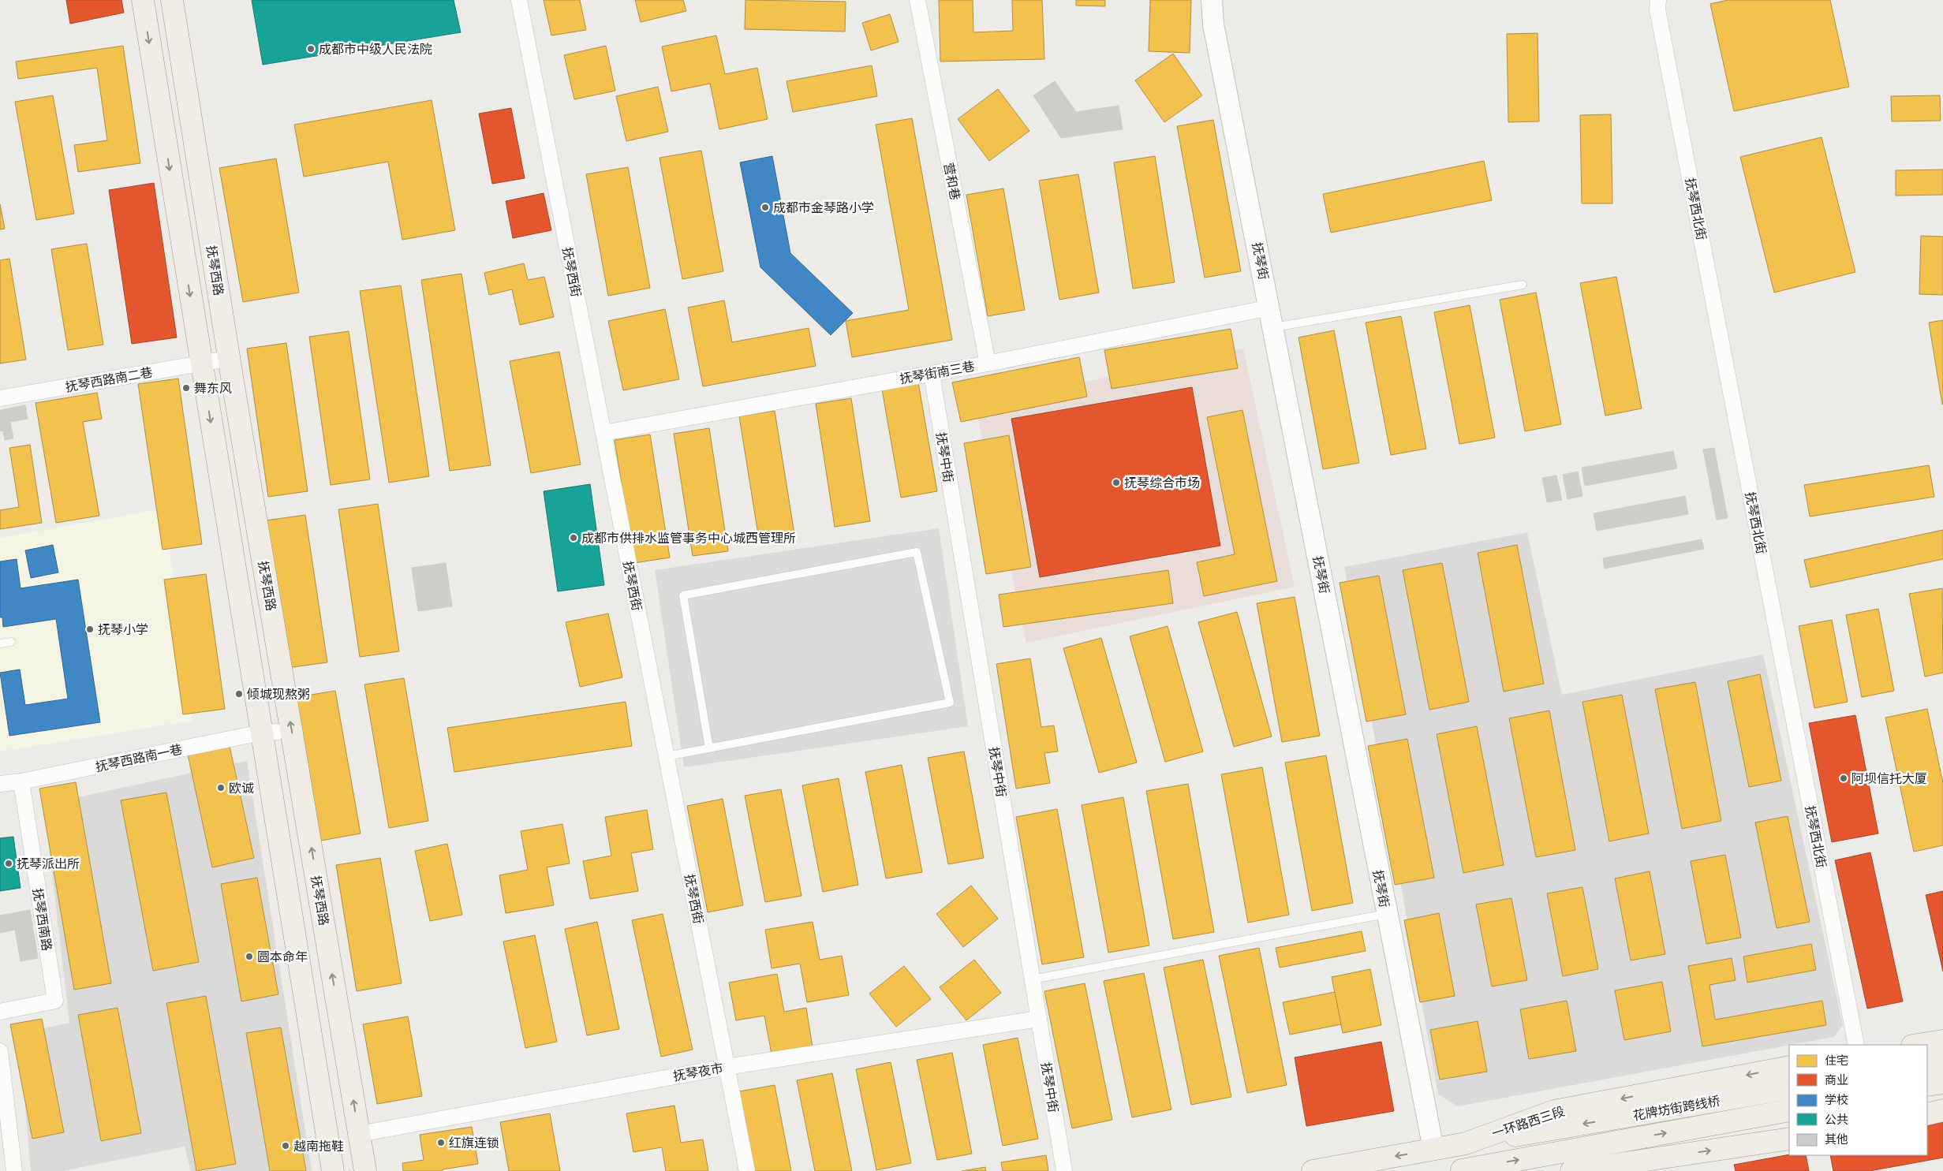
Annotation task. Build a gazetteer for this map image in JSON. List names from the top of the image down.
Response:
{
  "streets": {
    "main road": ["抚琴西路", "花牌坊街跨线桥", "一环路西三段"],
    "street": [
      "营和巷",
      "抚琴西北街",
      "抚琴街",
      "抚琴西街",
      "抚琴街南三巷",
      "抚琴西路南二巷",
      "抚琴中街",
      "抚琴西路南一巷",
      "抚琴西南路",
      "抚琴夜市"
    ]
  },
  "crossings": [
    ["营和巷", "抚琴街南三巷"],
    ["抚琴街", "抚琴街南三巷"],
    ["抚琴街", "一环路西三段"],
    ["抚琴西路", "抚琴夜市"],
    ["抚琴西街", "抚琴街南三巷"],
    ["抚琴西街", "抚琴夜市"],
    ["抚琴街南三巷", "抚琴中街"],
    ["抚琴中街", "抚琴夜市"],
    ["抚琴西路南一巷", "抚琴西南路"],
    ["花牌坊街跨线桥", "一环路西三段"]
  ],
  "places": [
    "成都市中级人民法院",
    "成都市金琴路小学",
    "舞东风",
    "抚琴综合市场",
    "成都市供排水监管事务中心城西管理所",
    "抚琴小学",
    "倾城现熬粥",
    "阿坝信托大厦",
    "欧诚",
    "抚琴派出所",
    "圆本命年",
    "红旗连锁",
    "越南拖鞋"
  ],
  "legend": [
    "住宅",
    "商业",
    "学校",
    "公共",
    "其他"
  ]
}
